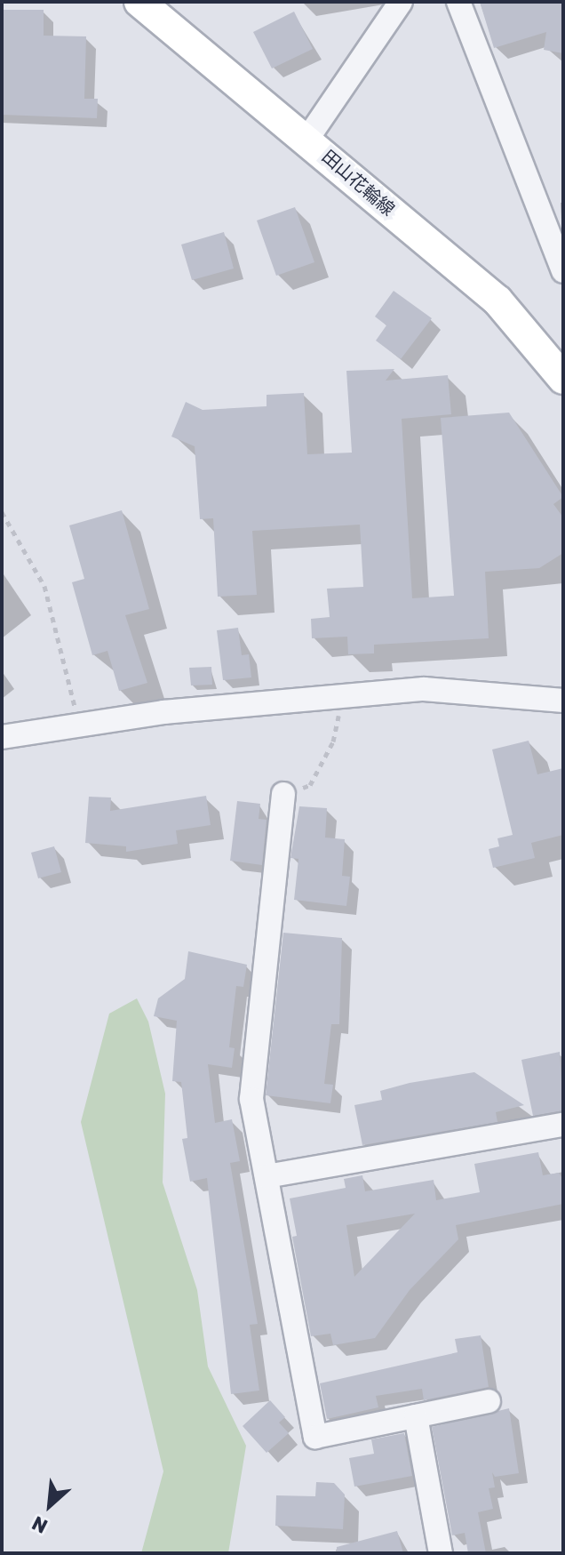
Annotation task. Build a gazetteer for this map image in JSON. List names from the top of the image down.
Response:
{
  "streets": {
    "main road": ["田山花輪線"]
  },
  "north": "bottom left"
}
